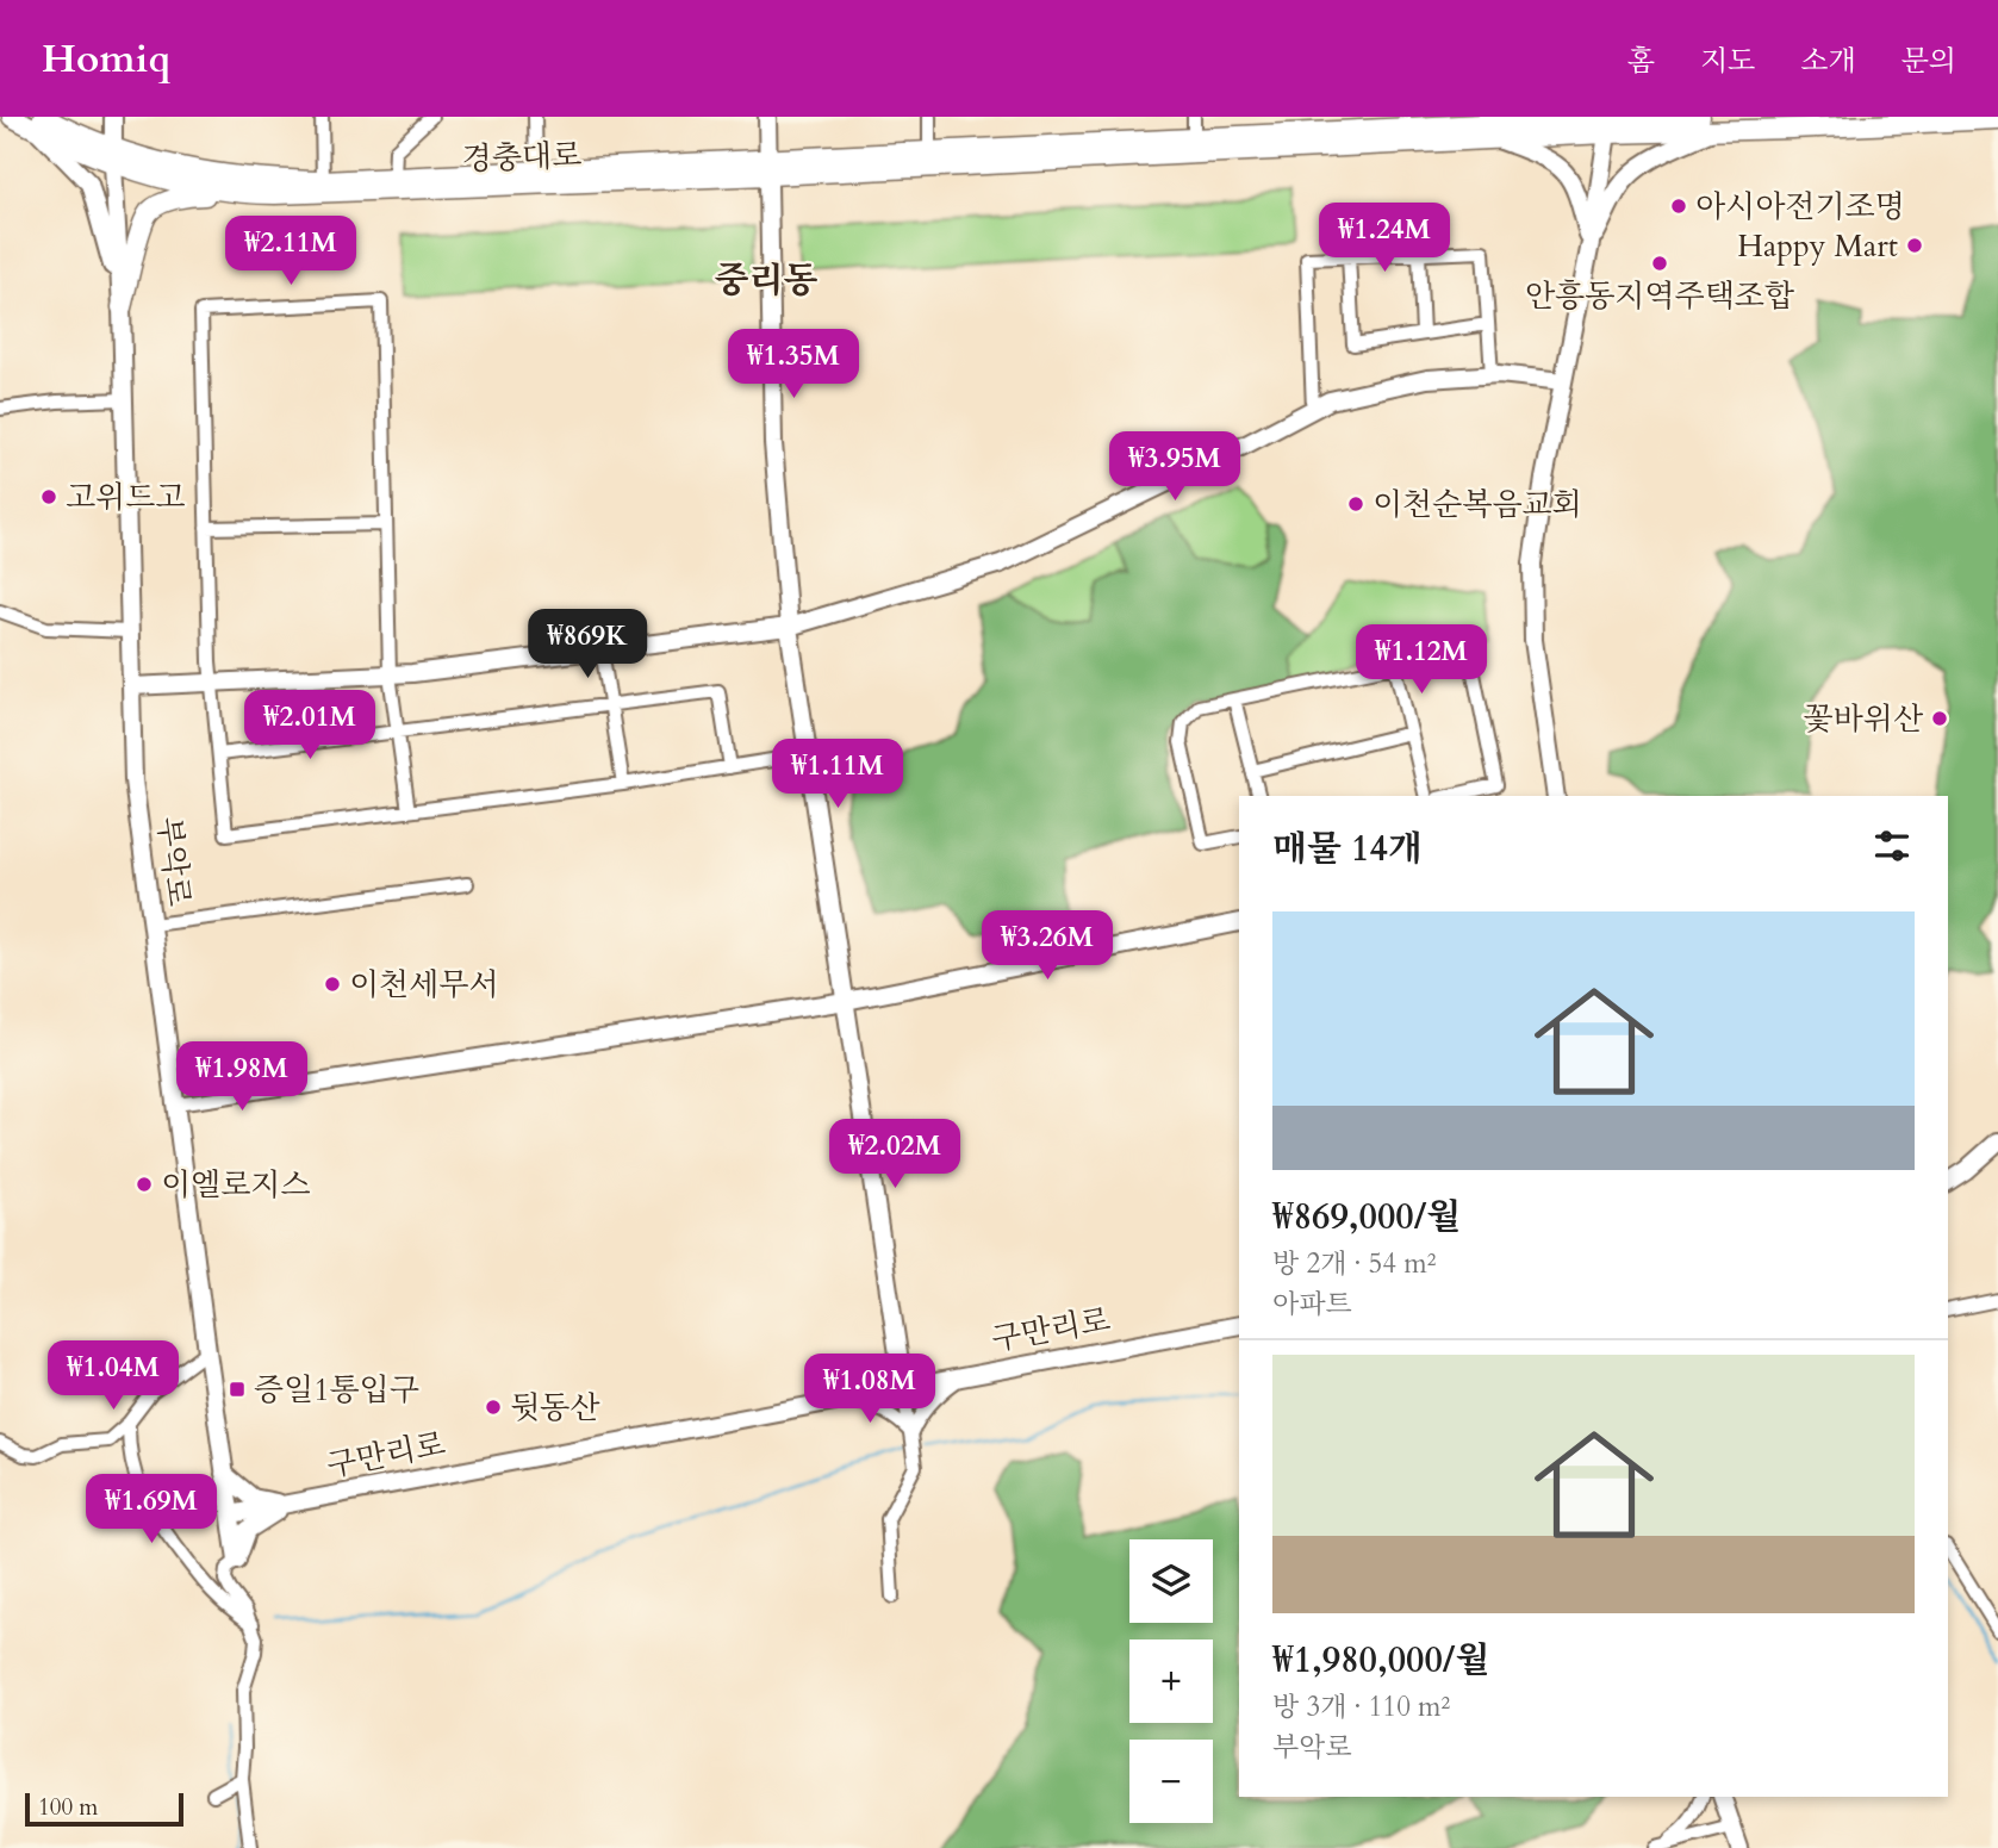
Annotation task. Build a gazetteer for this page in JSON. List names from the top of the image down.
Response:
{
  "streets": {
    "main road": ["경충대로"],
    "street": ["부악로", "구만리로"]
  },
  "crossings": [
    ["경충대로", "부악로"],
    ["부악로", "구만리로"]
  ],
  "districts": ["중리동"],
  "places": {
    "other": [
      "아시아전기조명",
      "Happy Mart",
      "안흥동지역주택조합",
      "고위드고",
      "이천순복음교회",
      "꽃바위산",
      "이천세무서",
      "이엘로지스",
      "뒷동산"
    ],
    "transit": ["증일1통입구"]
  },
  "scale_bar": "100 m",
  "page": {
    "header": "Homiq",
    "nav": [
      "홈",
      "지도",
      "소개",
      "문의"
    ],
    "price": [
      "₩1.24M",
      "₩2.11M",
      "₩1.35M",
      "₩3.95M",
      "₩869K",
      "₩1.12M",
      "₩2.01M",
      "₩1.11M",
      "₩3.26M",
      "₩1.98M",
      "₩2.02M",
      "₩1.04M",
      "₩1.08M",
      "₩1.69M"
    ],
    "heading": "매물 14개",
    "list": [
      {
        "name": "₩869,000/월",
        "note": "방 2개 · 54 m² · 아파트"
      },
      {
        "name": "₩1,980,000/월",
        "note": "방 3개 · 110 m² · 부악로"
      }
    ],
    "map_buttons": ["+", "−"],
    "scale": "100 m"
  }
}
